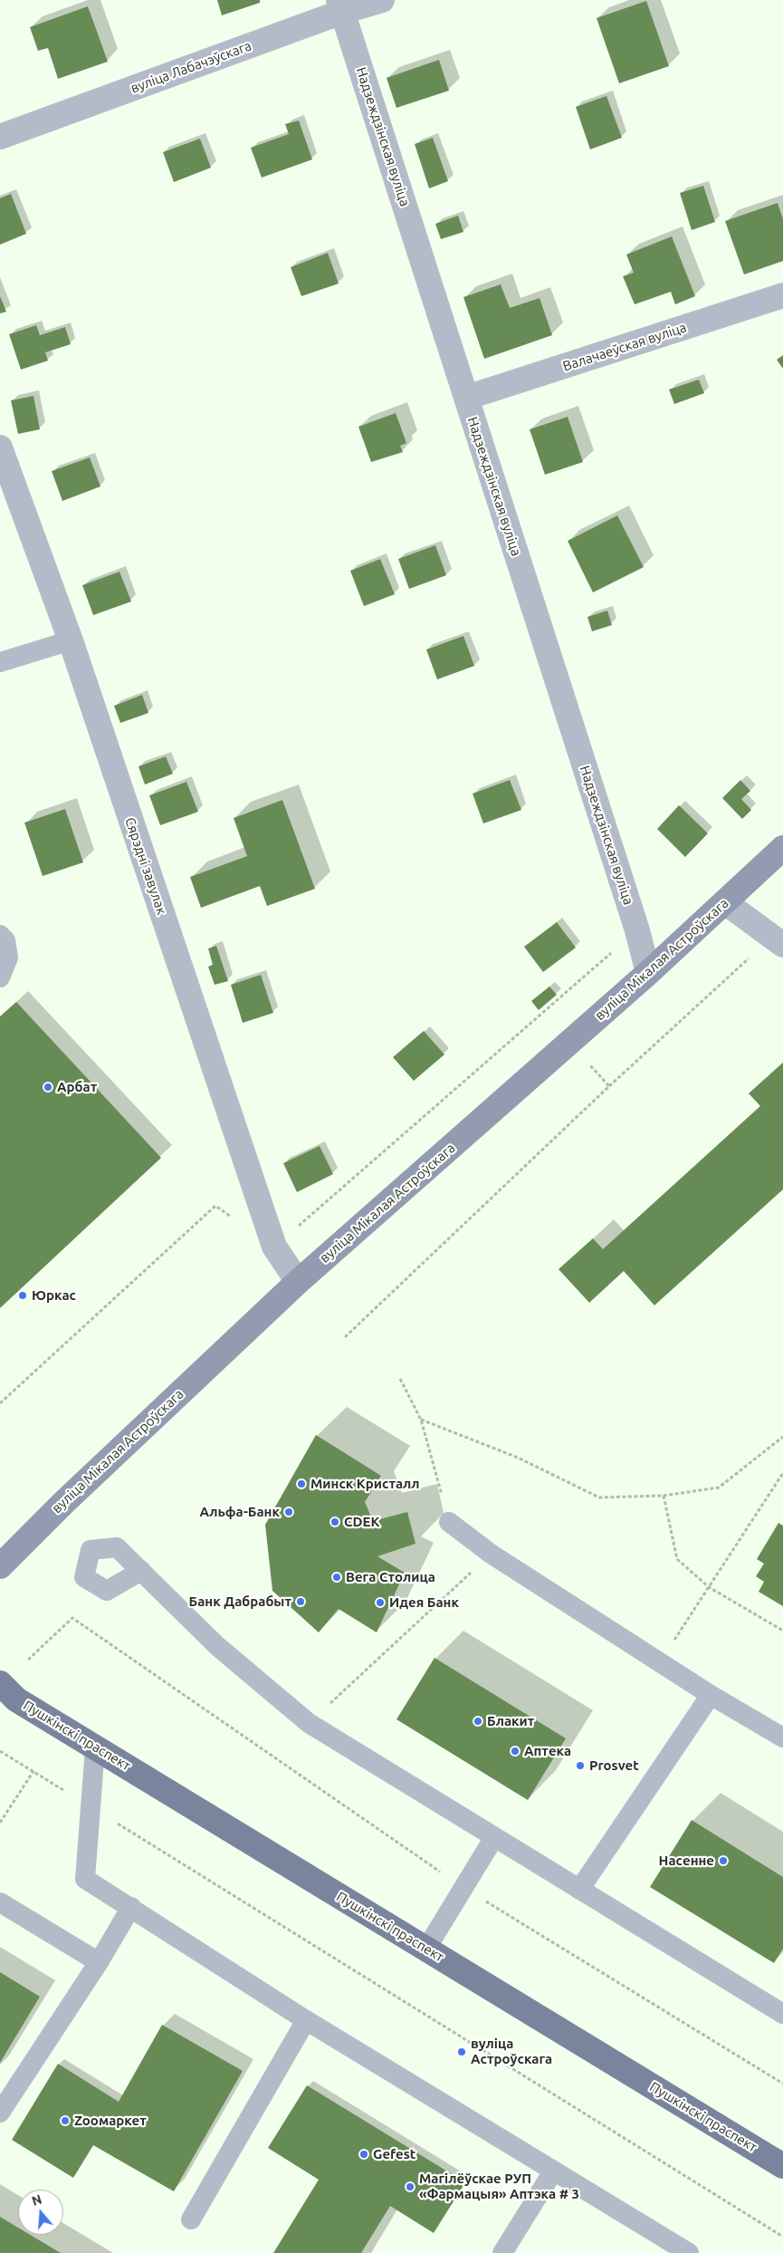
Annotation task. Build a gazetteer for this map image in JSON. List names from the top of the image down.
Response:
{
  "streets": {
    "main road": ["вуліца Мікалая Астроўскага", "Пушкінскі праспект"],
    "street": [
      "вуліца Лабачэўскага",
      "Надзеждзінская вуліца",
      "Валачаеўская вуліца",
      "Сярэдні завулак"
    ]
  },
  "crossings": [
    ["вуліца Лабачэўскага", "Надзеждзінская вуліца"],
    ["Надзеждзінская вуліца", "Валачаеўская вуліца"],
    ["Надзеждзінская вуліца", "вуліца Мікалая Астроўскага"],
    ["Сярэдні завулак", "вуліца Мікалая Астроўскага"]
  ],
  "places": [
    "Арбат",
    "Юркас",
    "Минск Кристалл",
    "Альфа-Банк",
    "CDEK",
    "Вега Столица",
    "Банк Дабрабыт",
    "Идея Банк",
    "Блакит",
    "Аптека",
    "Prosvet",
    "Насенне",
    "вуліца Астроўскага",
    "Zooмаркет",
    "Gefest",
    "Магілёўскае РУП «Фармацыя» Аптэка # 3"
  ],
  "north": "top"
}
